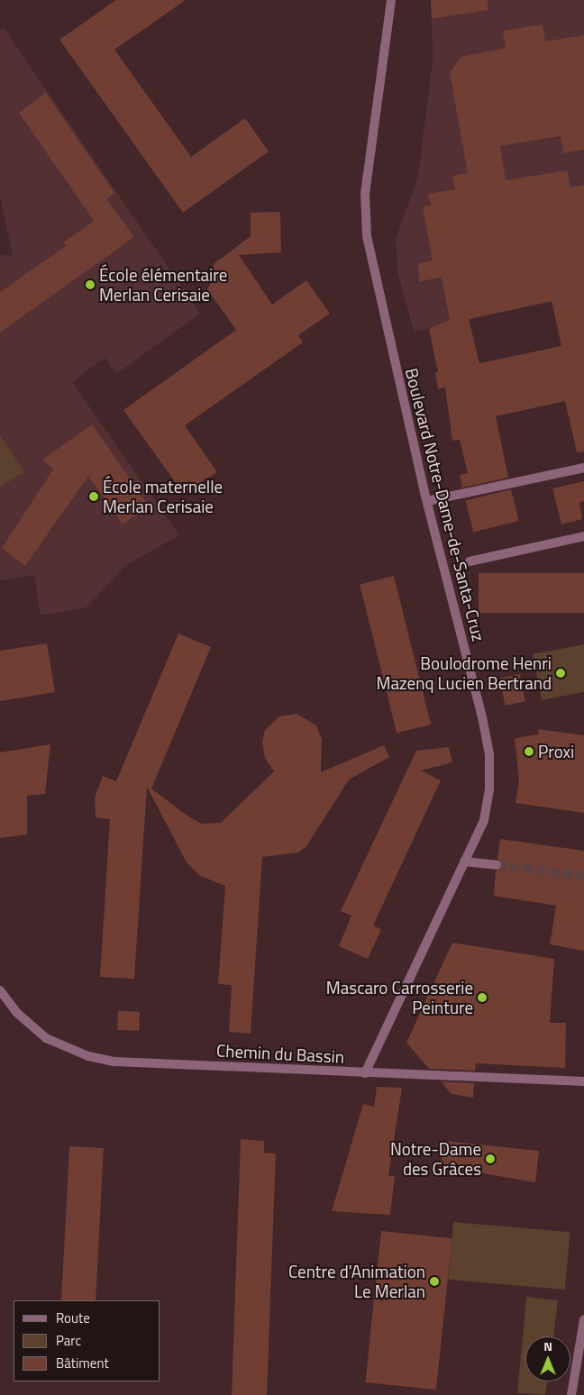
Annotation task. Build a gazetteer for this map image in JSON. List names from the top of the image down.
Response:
{
  "streets": {
    "street": ["Boulevard Notre-Dame-de-Santa-Cruz", "Chemin du Bassin"]
  },
  "crossings": [
    ["Boulevard Notre-Dame-de-Santa-Cruz", "Chemin du Bassin"]
  ],
  "places": [
    "École élémentaire Merlan Cerisaie",
    "École maternelle Merlan Cerisaie",
    "Boulodrome Henri Mazenq Lucien Bertrand",
    "Proxi",
    "Mascaro Carrosserie Peinture",
    "Notre-Dame des Grâces",
    "Centre d'Animation Le Merlan"
  ],
  "legend": ["Route", "Parc", "Bâtiment"],
  "north": "top"
}
